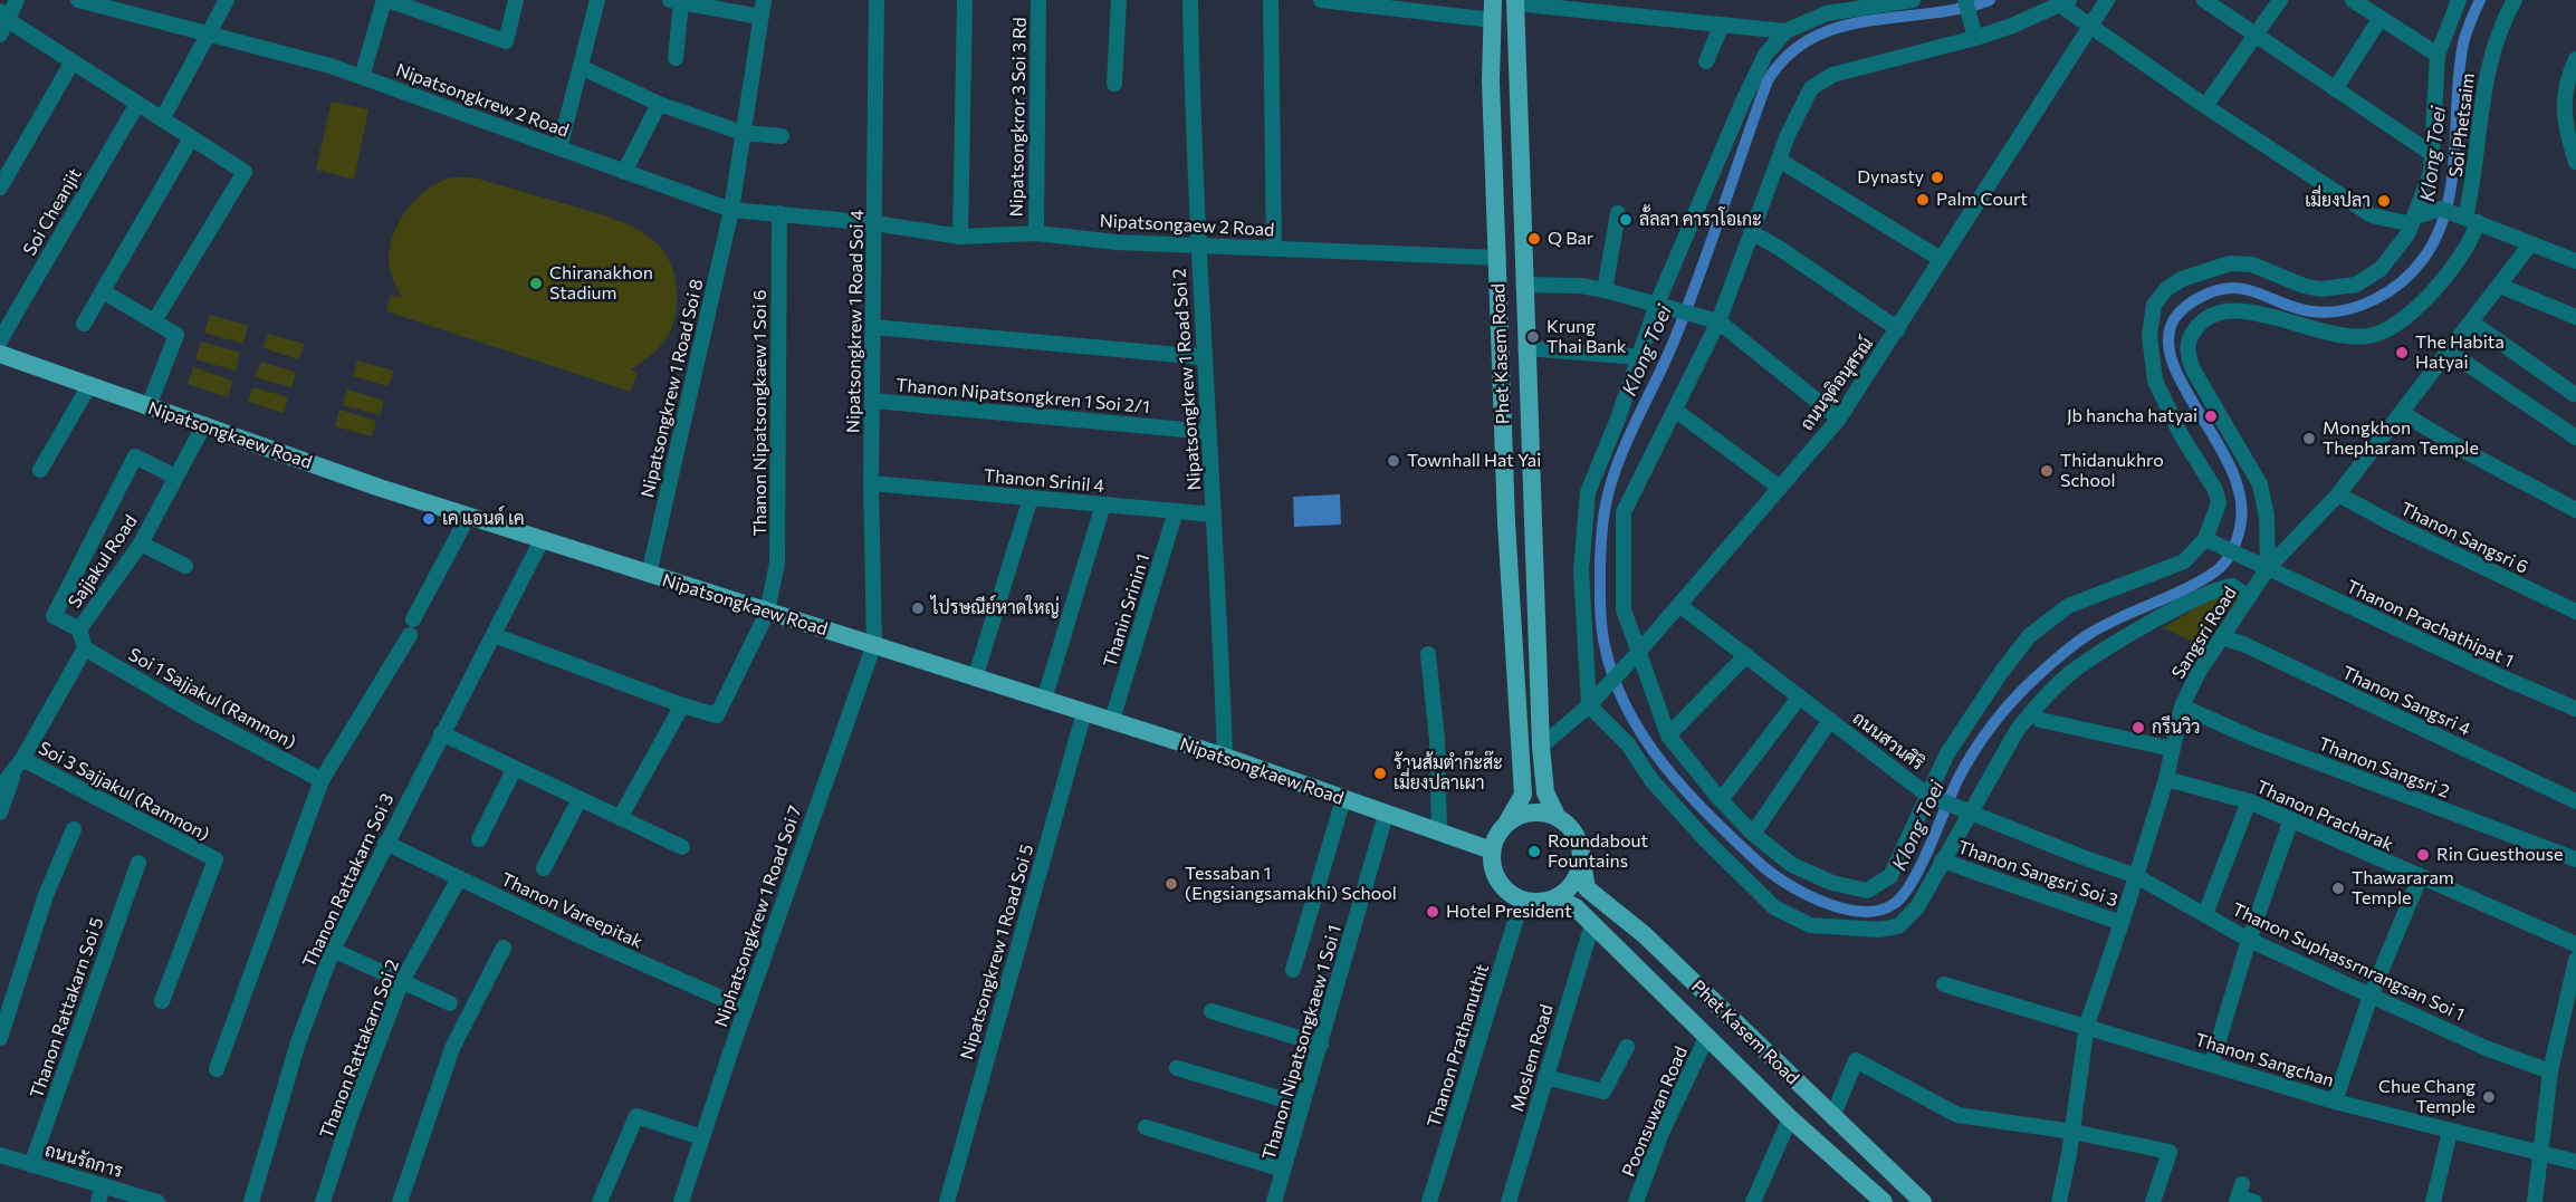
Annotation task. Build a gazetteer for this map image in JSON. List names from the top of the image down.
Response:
{
  "streets": {
    "main road": ["Phet Kasem Road", "Nipatsongkaew Road"],
    "street": [
      "Nipatsongkrew 2 Road",
      "Nipatsongkror 3 Soi 3 Rd",
      "Soi Phetsaim",
      "Soi Cheanjit",
      "Nipatsongaew 2 Road",
      "Nipatsongkrew 1 Road Soi 4",
      "Nipatsongkrew 1 Road Soi 2",
      "ถนนจุติอนุสรณ์",
      "Nipatsongkrew 1 Road Soi 8",
      "Thanon Nipatsongkren 1 Soi 2/1",
      "Thanon Nipatsongkaew 1 Soi 6",
      "Thanon Srinil 4",
      "Thanon Sangsri 6",
      "Sajjakul Road",
      "Thanin Srinin 1",
      "Thanon Prachathipat 1",
      "Sangsri Road",
      "Soi 1 Sajjakul (Ramnon)",
      "Thanon Sangsri 4",
      "ถนนสวนศิริ",
      "Thanon Sangsri 2",
      "Soi 3 Sajjakul (Ramnon)",
      "Thanon Pracharak",
      "Thanon Sangsri Soi 3",
      "Thanon Rattakarn Soi 3",
      "Thanon Vareepitak",
      "Niphatsongkrew 1 Road Soi 7",
      "Nipatsongkrew 1 Road Soi 5",
      "Thanon Suphassrnrangsan Soi 1",
      "Thanon Rattakarn Soi 5",
      "Thanon Nipatsongkaew 1 Soi 1",
      "Thanon Prathanuthit",
      "Thanon Rattakarn Soi 2",
      "Moslem Road",
      "Thanon Sangchan",
      "Poonsuwan Road",
      "ถนนรัถการ"
    ]
  },
  "crossings": [
    ["Nipatsongkrew 2 Road", "Nipatsongaew 2 Road"],
    ["Nipatsongkrew 2 Road", "Nipatsongkrew 1 Road Soi 4"],
    ["Nipatsongkrew 2 Road", "Nipatsongkrew 1 Road Soi 8"],
    ["Nipatsongkrew 2 Road", "Thanon Nipatsongkaew 1 Soi 6"],
    ["Nipatsongkror 3 Soi 3 Rd", "Nipatsongaew 2 Road"],
    ["Soi Phetsaim", "Thanon Prachathipat 1"],
    ["Soi Phetsaim", "Sangsri Road"],
    ["Nipatsongaew 2 Road", "Nipatsongkrew 1 Road Soi 4"],
    ["Nipatsongaew 2 Road", "Phet Kasem Road"],
    ["Nipatsongaew 2 Road", "Nipatsongkrew 1 Road Soi 2"],
    ["Nipatsongkrew 1 Road Soi 4", "Thanon Nipatsongkren 1 Soi 2/1"],
    ["Nipatsongkrew 1 Road Soi 4", "Nipatsongkaew Road"],
    ["Nipatsongkrew 1 Road Soi 4", "Thanon Srinil 4"],
    ["Nipatsongkrew 1 Road Soi 4", "Niphatsongkrew 1 Road Soi 7"],
    ["Phet Kasem Road", "ถนนจุติอนุสรณ์"],
    ["Phet Kasem Road", "Nipatsongkaew Road"],
    ["Phet Kasem Road", "Thanon Prathanuthit"],
    ["Phet Kasem Road", "Moslem Road"],
    ["Phet Kasem Road", "Poonsuwan Road"],
    ["Nipatsongkrew 1 Road Soi 2", "Thanon Nipatsongkren 1 Soi 2/1"],
    ["Nipatsongkrew 1 Road Soi 2", "Nipatsongkaew Road"],
    ["Nipatsongkrew 1 Road Soi 2", "Thanon Srinil 4"],
    ["ถนนจุติอนุสรณ์", "ถนนสวนศิริ"],
    ["Nipatsongkrew 1 Road Soi 8", "Nipatsongkaew Road"],
    ["Thanon Nipatsongkaew 1 Soi 6", "Nipatsongkaew Road"],
    ["Nipatsongkaew Road", "Sajjakul Road"],
    ["Nipatsongkaew Road", "Thanin Srinin 1"],
    ["Nipatsongkaew Road", "Thanon Rattakarn Soi 3"],
    ["Nipatsongkaew Road", "Niphatsongkrew 1 Road Soi 7"],
    ["Nipatsongkaew Road", "Nipatsongkrew 1 Road Soi 5"],
    ["Nipatsongkaew Road", "Thanon Nipatsongkaew 1 Soi 1"],
    ["Nipatsongkaew Road", "Thanon Prathanuthit"],
    ["Thanon Srinil 4", "Thanin Srinin 1"],
    ["Thanon Sangsri 6", "Sangsri Road"],
    ["Sajjakul Road", "Soi 1 Sajjakul (Ramnon)"],
    ["Thanon Prachathipat 1", "Sangsri Road"],
    ["Sangsri Road", "Thanon Sangsri 4"],
    ["Sangsri Road", "ถนนสวนศิริ"],
    ["Sangsri Road", "Thanon Sangsri 2"],
    ["Sangsri Road", "Thanon Pracharak"],
    ["Sangsri Road", "Thanon Sangsri Soi 3"],
    ["Sangsri Road", "Thanon Suphassrnrangsan Soi 1"],
    ["Sangsri Road", "Thanon Sangchan"],
    ["ถนนสวนศิริ", "Thanon Suphassrnrangsan Soi 1"],
    ["Thanon Rattakarn Soi 3", "Thanon Vareepitak"],
    ["Thanon Vareepitak", "Niphatsongkrew 1 Road Soi 7"],
    ["Thanon Vareepitak", "Thanon Rattakarn Soi 2"],
    ["Thanon Rattakarn Soi 5", "ถนนรัถการ"]
  ],
  "water": ["Klong Toei"],
  "places": [
    "Dynasty",
    "Palm Court",
    "เมี่ยงปลา",
    "ลั้ลลา คาราโอเกะ",
    "Q Bar",
    "Chiranakhon Stadium",
    "Krung Thai Bank",
    "The Habita Hatyai",
    "Jb hancha hatyai",
    "Mongkhon Thepharam Temple",
    "Townhall Hat Yai",
    "Thidanukhro School",
    "เค แอนด์ เค",
    "ไปรษณีย์หาดใหญ่",
    "กรีนวิว",
    "ร้านส้มตำก๊ะส๊ะ เมี่ยงปลาเผา",
    "Roundabout Fountains",
    "Rin Guesthouse",
    "Tessaban 1 (Engsiangsamakhi) School",
    "Thawararam Temple",
    "Hotel President",
    "Chue Chang Temple"
  ]
}
